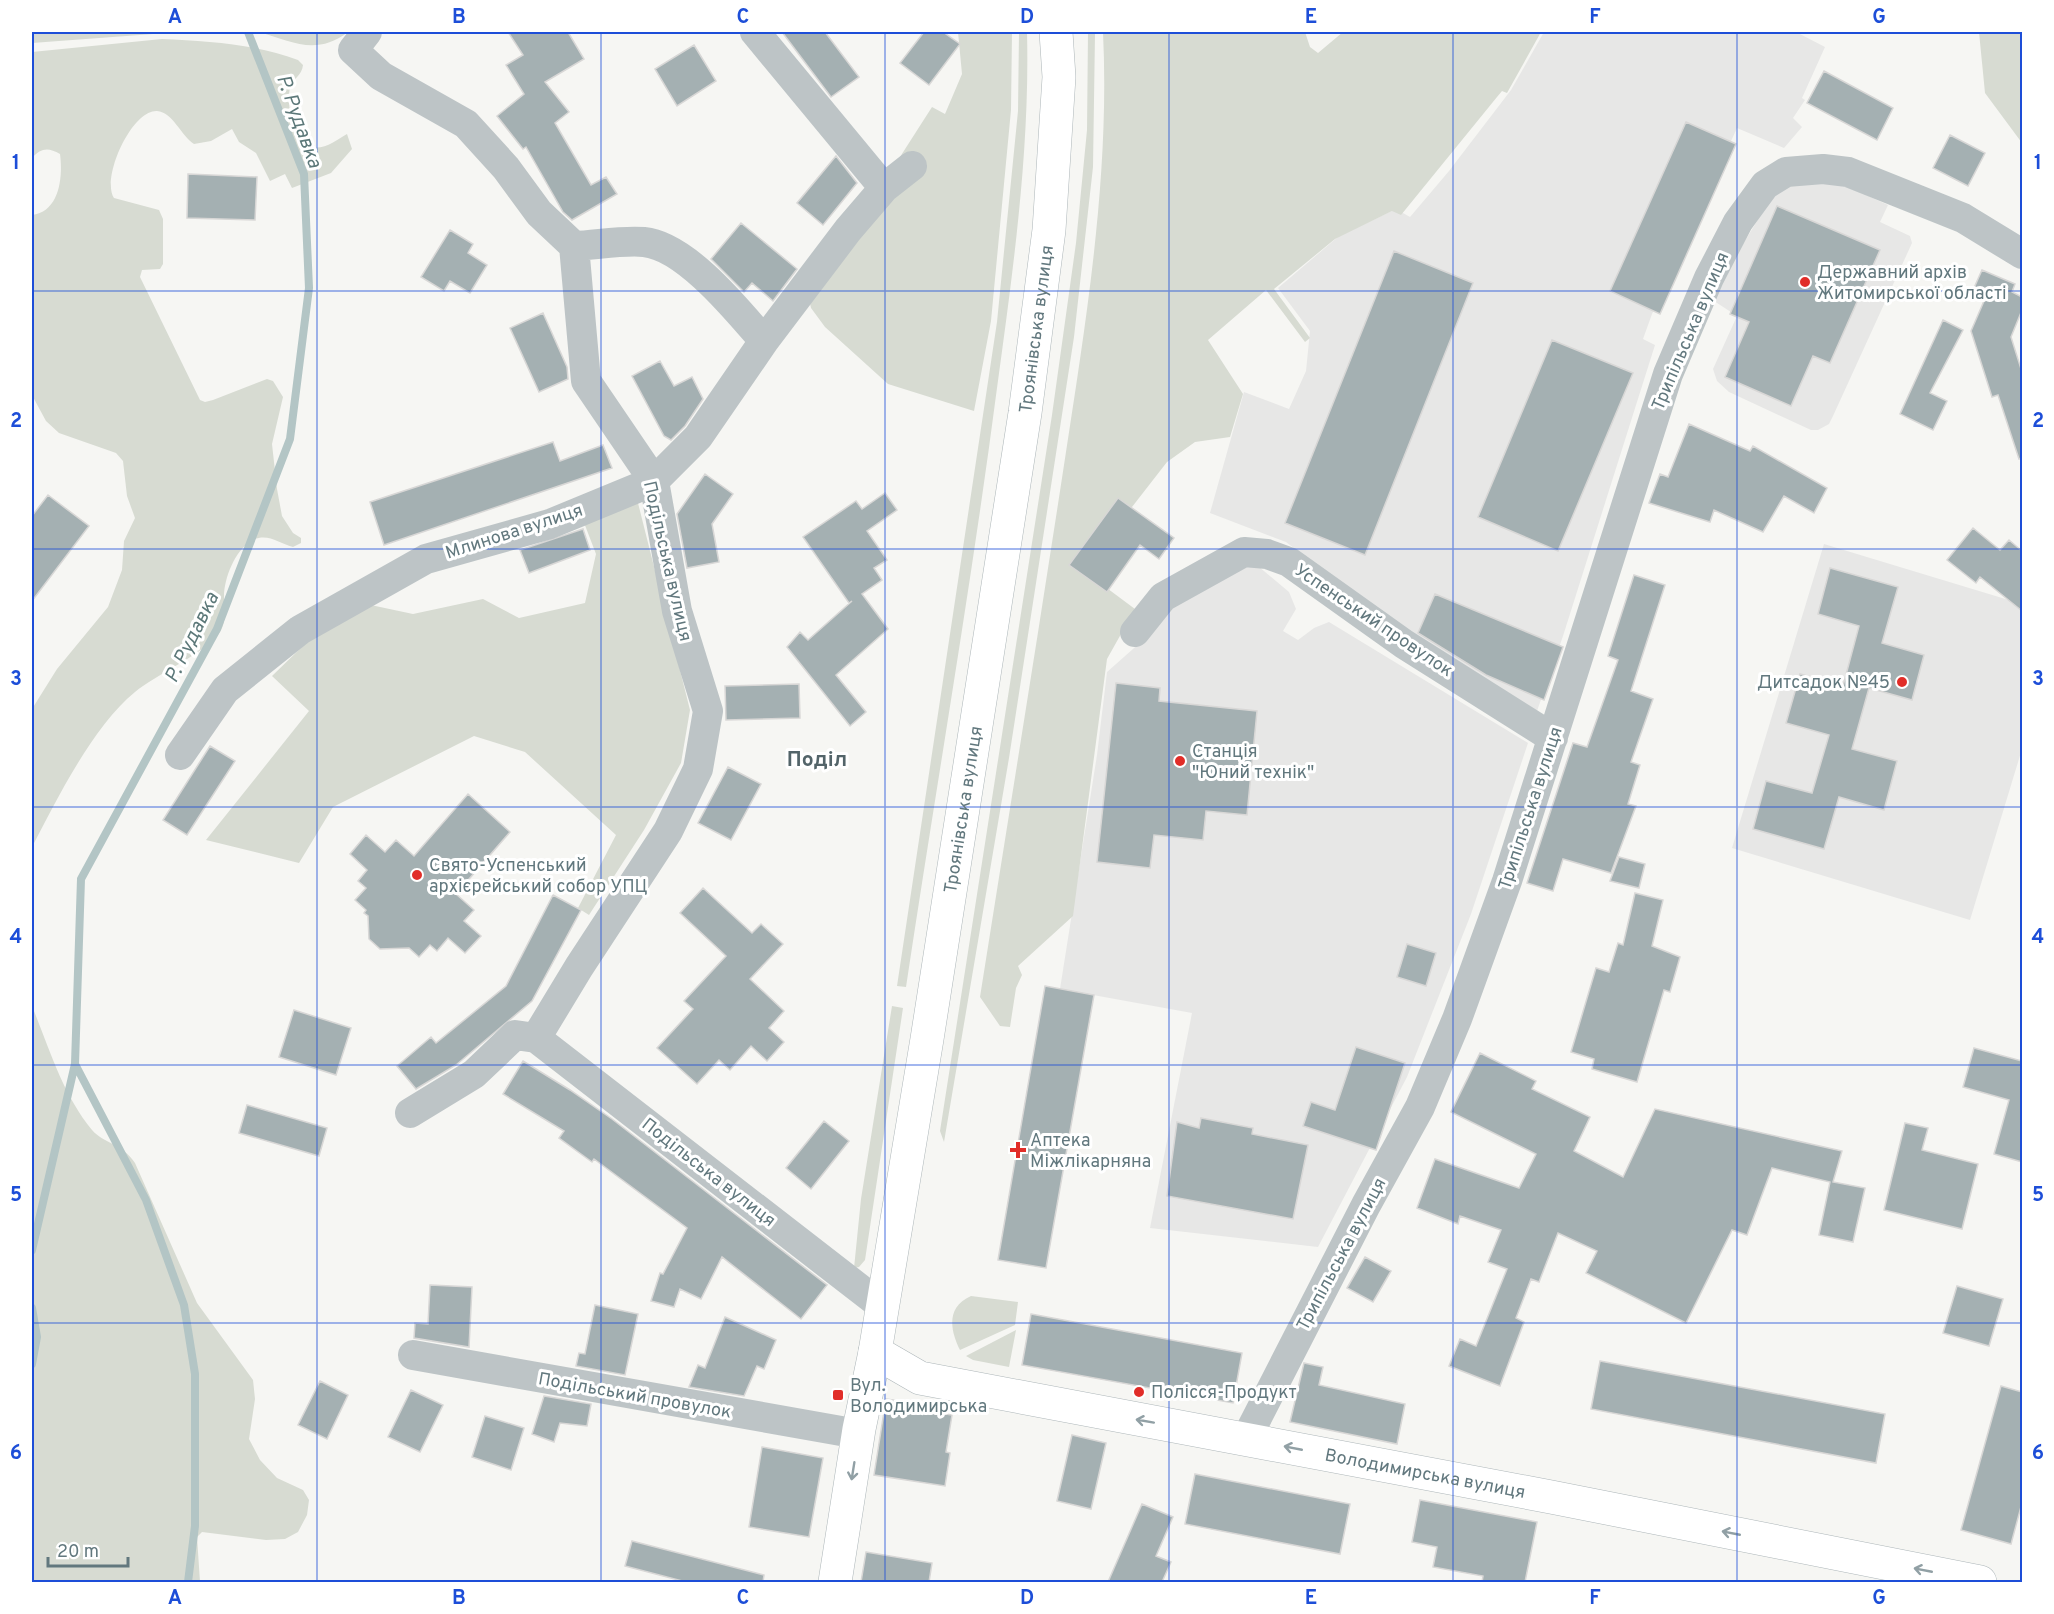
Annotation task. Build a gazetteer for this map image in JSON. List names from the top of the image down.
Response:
{
  "streets": {
    "street": [
      "Троянівська вулиця",
      "Трипільська вулиця",
      "Млинова вулиця",
      "Подільська вулиця",
      "Успенський провулок",
      "Подільський провулок",
      "Володимирська вулиця"
    ]
  },
  "crossings": [
    ["Троянівська вулиця", "Подільська вулиця"],
    ["Троянівська вулиця", "Подільський провулок"],
    ["Троянівська вулиця", "Володимирська вулиця"],
    ["Трипільська вулиця", "Успенський провулок"],
    ["Трипільська вулиця", "Володимирська вулиця"],
    ["Млинова вулиця", "Подільська вулиця"]
  ],
  "one_way": ["Володимирська вулиця"],
  "districts": ["Поділ"],
  "water": ["Р. Рудавка"],
  "places": {
    "other": [
      "Державний архів Житомирської області",
      "Дитсадок №45",
      "Станція \"Юний технік\"",
      "Свято-Успенський архієрейський собор УПЦ",
      "Полісся-Продукт"
    ],
    "health": ["Аптека Міжлікарняна"],
    "transit": ["Вул. Володимирська"]
  },
  "scale_bar": "20 m",
  "grid": {
    "columns": [
      "A",
      "B",
      "C",
      "D",
      "E",
      "F",
      "G"
    ],
    "rows": [
      "1",
      "2",
      "3",
      "4",
      "5",
      "6"
    ]
  }
}
